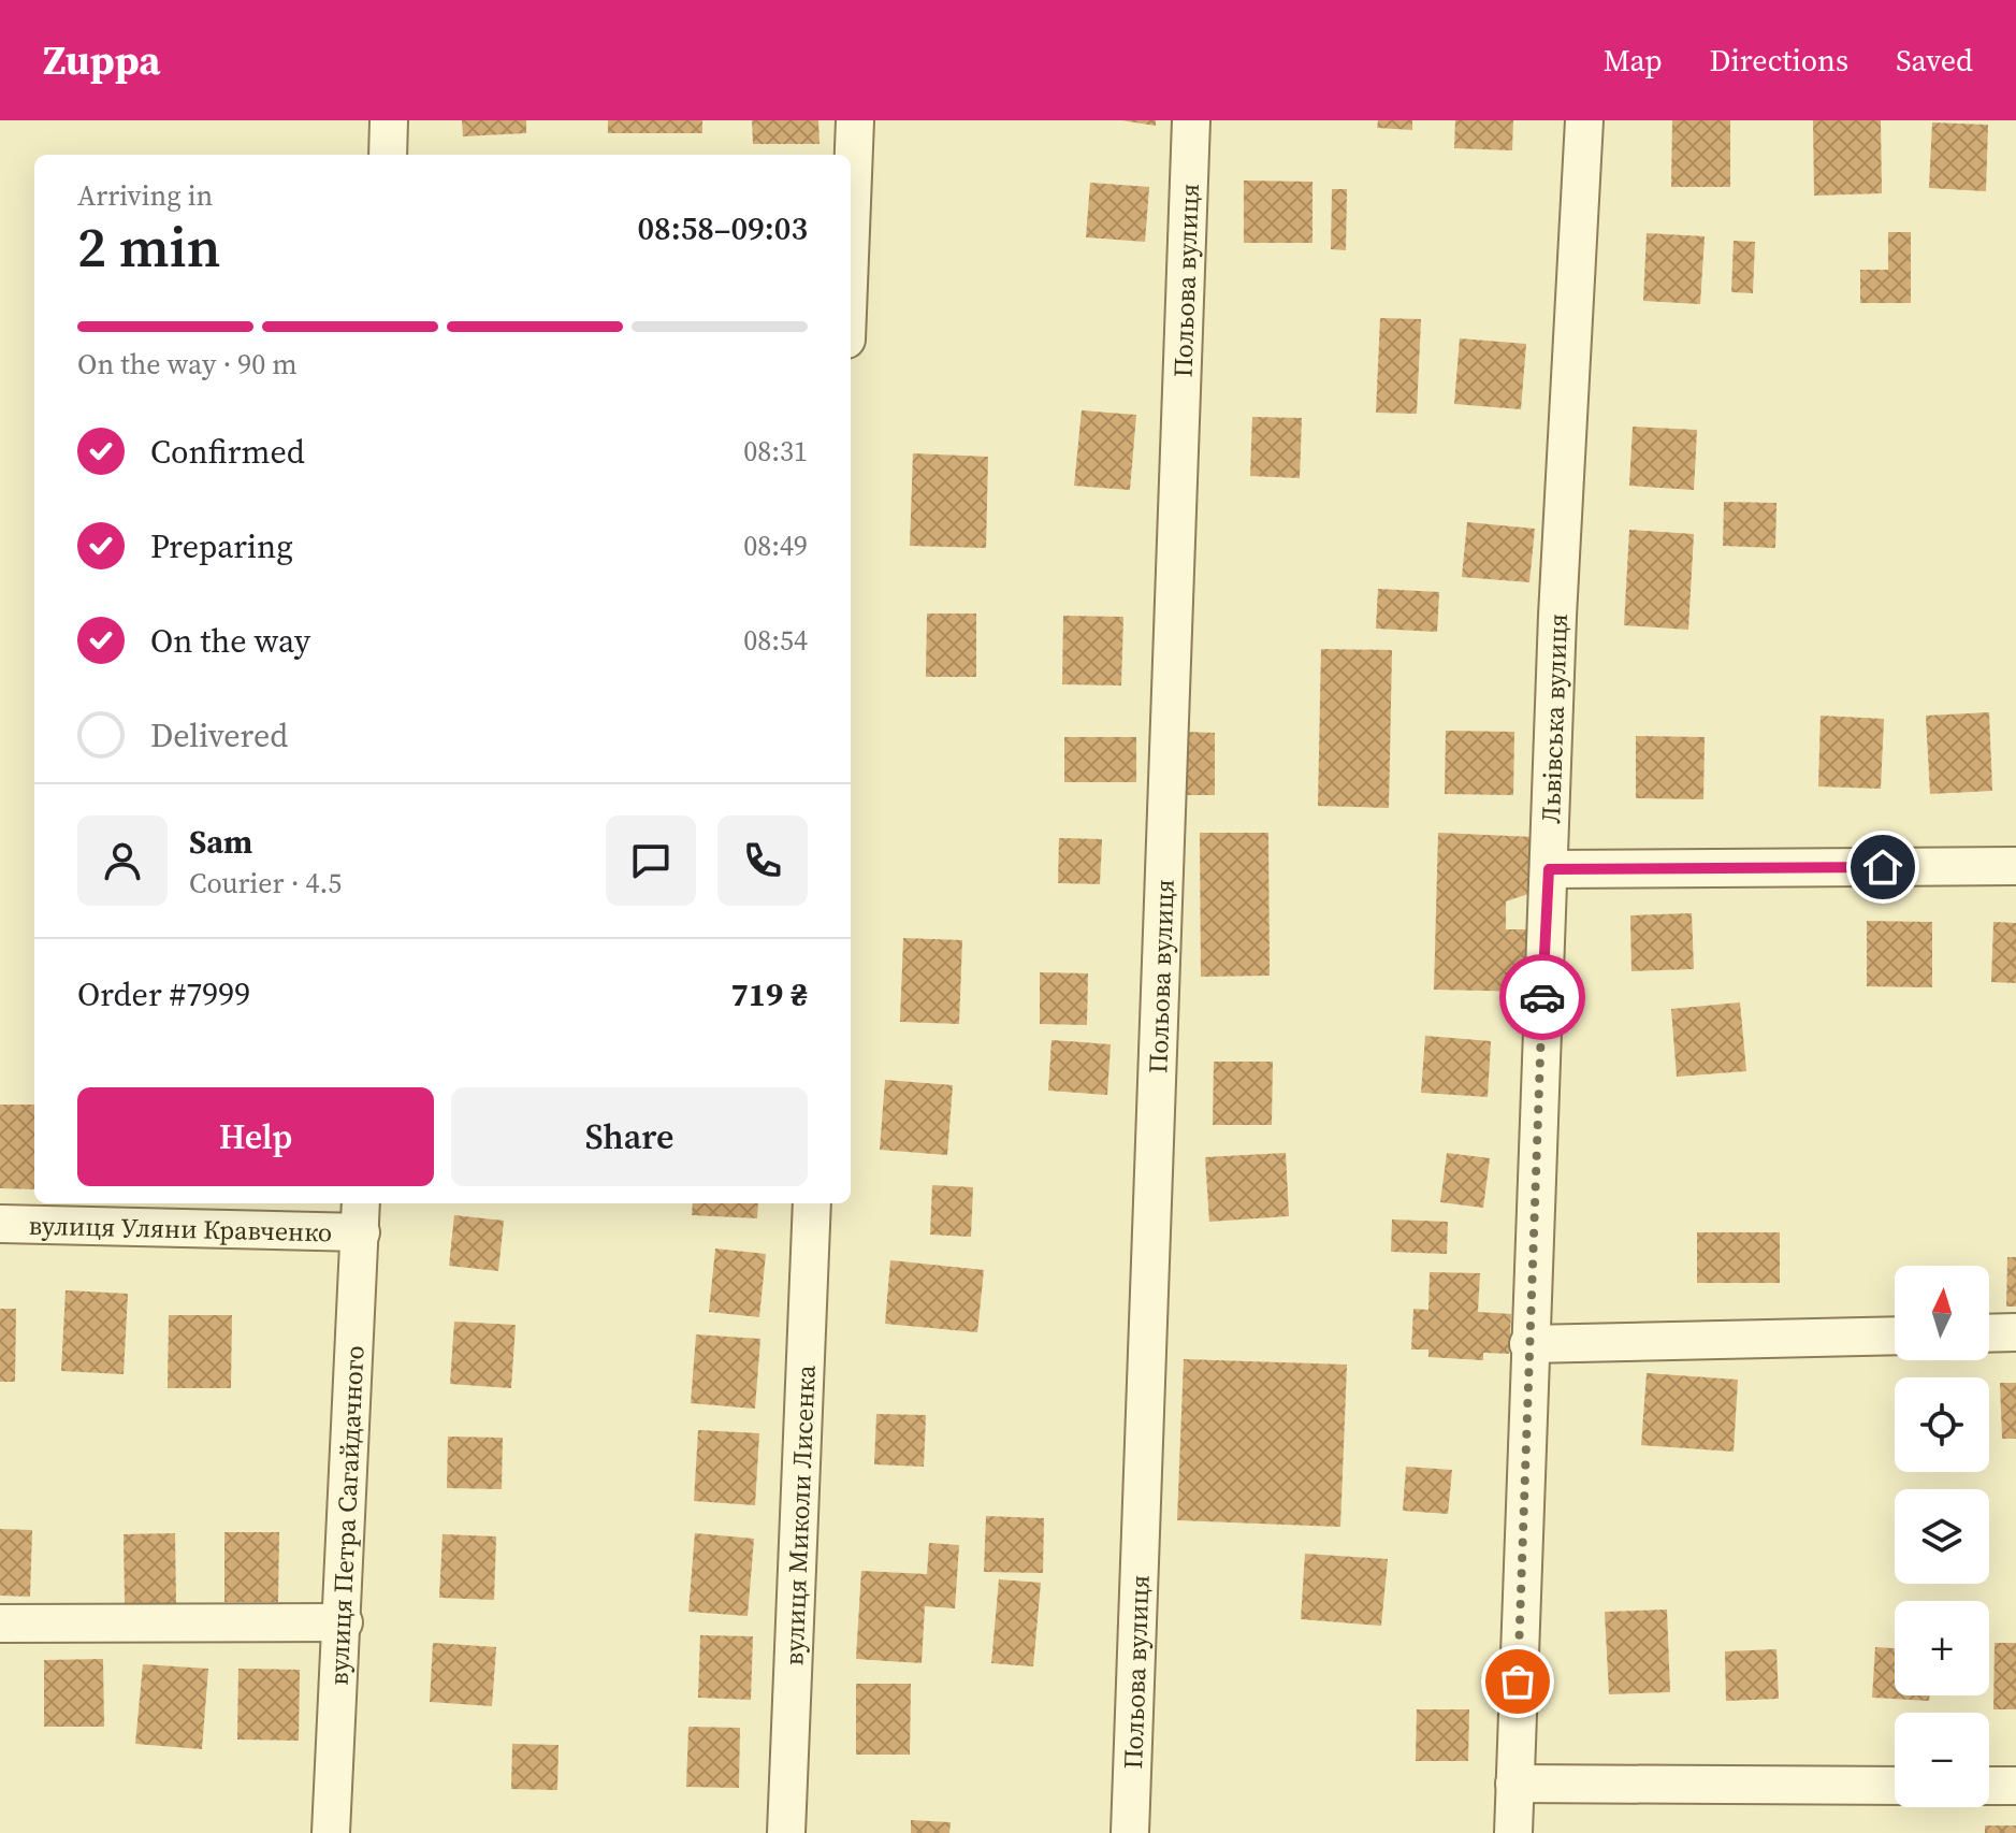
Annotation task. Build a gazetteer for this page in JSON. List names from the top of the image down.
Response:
{
  "streets": {
    "street": [
      "Польова вулиця",
      "Львівська вулиця",
      "вулиця Уляни Кравченко",
      "вулиця Петра Сагайдачного",
      "вулиця Миколи Лисенка"
    ]
  },
  "crossings": [
    ["вулиця Уляни Кравченко", "вулиця Петра Сагайдачного"]
  ],
  "north": "top",
  "page": {
    "header": "Zuppa",
    "nav": ["Map", "Directions", "Saved"],
    "heading": ["2 min", "Arriving in", "08:58–09:03"],
    "panel": [
      "Sam",
      "Courier · 4.5",
      "Order #7999",
      "719 ₴"
    ],
    "bar": "On the way · 90 m",
    "list": [
      ["Confirmed", "08:31"],
      ["Preparing", "08:49"],
      ["On the way", "08:54"],
      "Delivered"
    ],
    "buttons": ["Help", "Share"],
    "map_buttons": ["+", "−"]
  }
}
